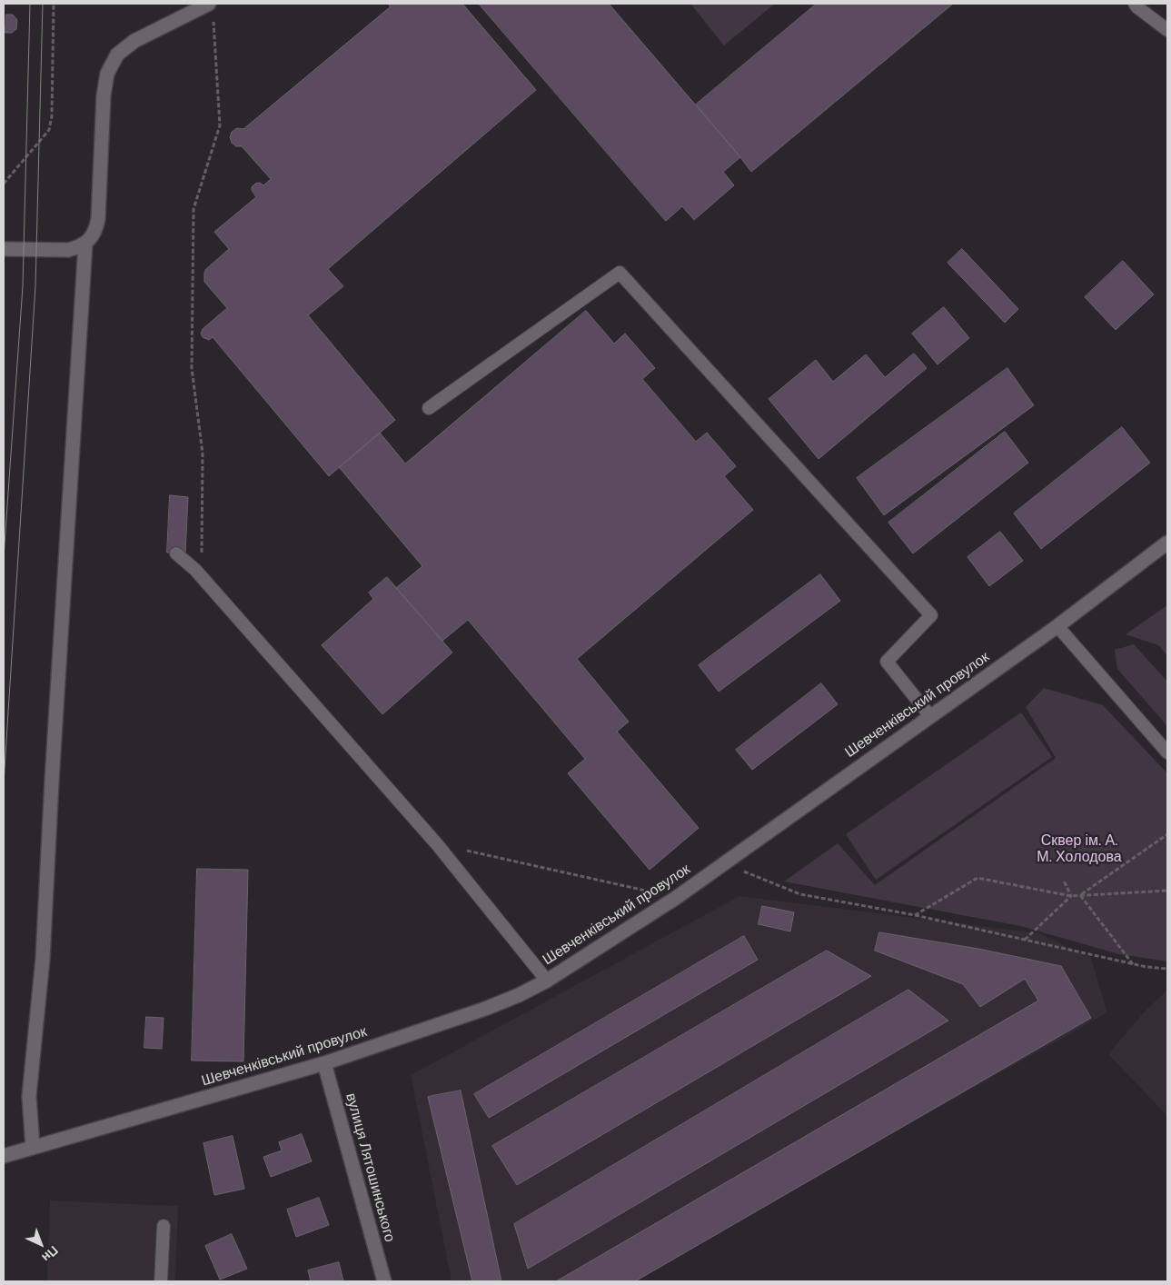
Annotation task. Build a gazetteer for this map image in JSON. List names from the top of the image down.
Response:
{
  "streets": {
    "street": ["Шевченківський провулок", "вулиця Лятошинського"]
  },
  "crossings": [
    ["Шевченківський провулок", "вулиця Лятошинського"]
  ],
  "parks": ["Сквер ім. А. М. Холодова"],
  "north": "bottom right"
}
